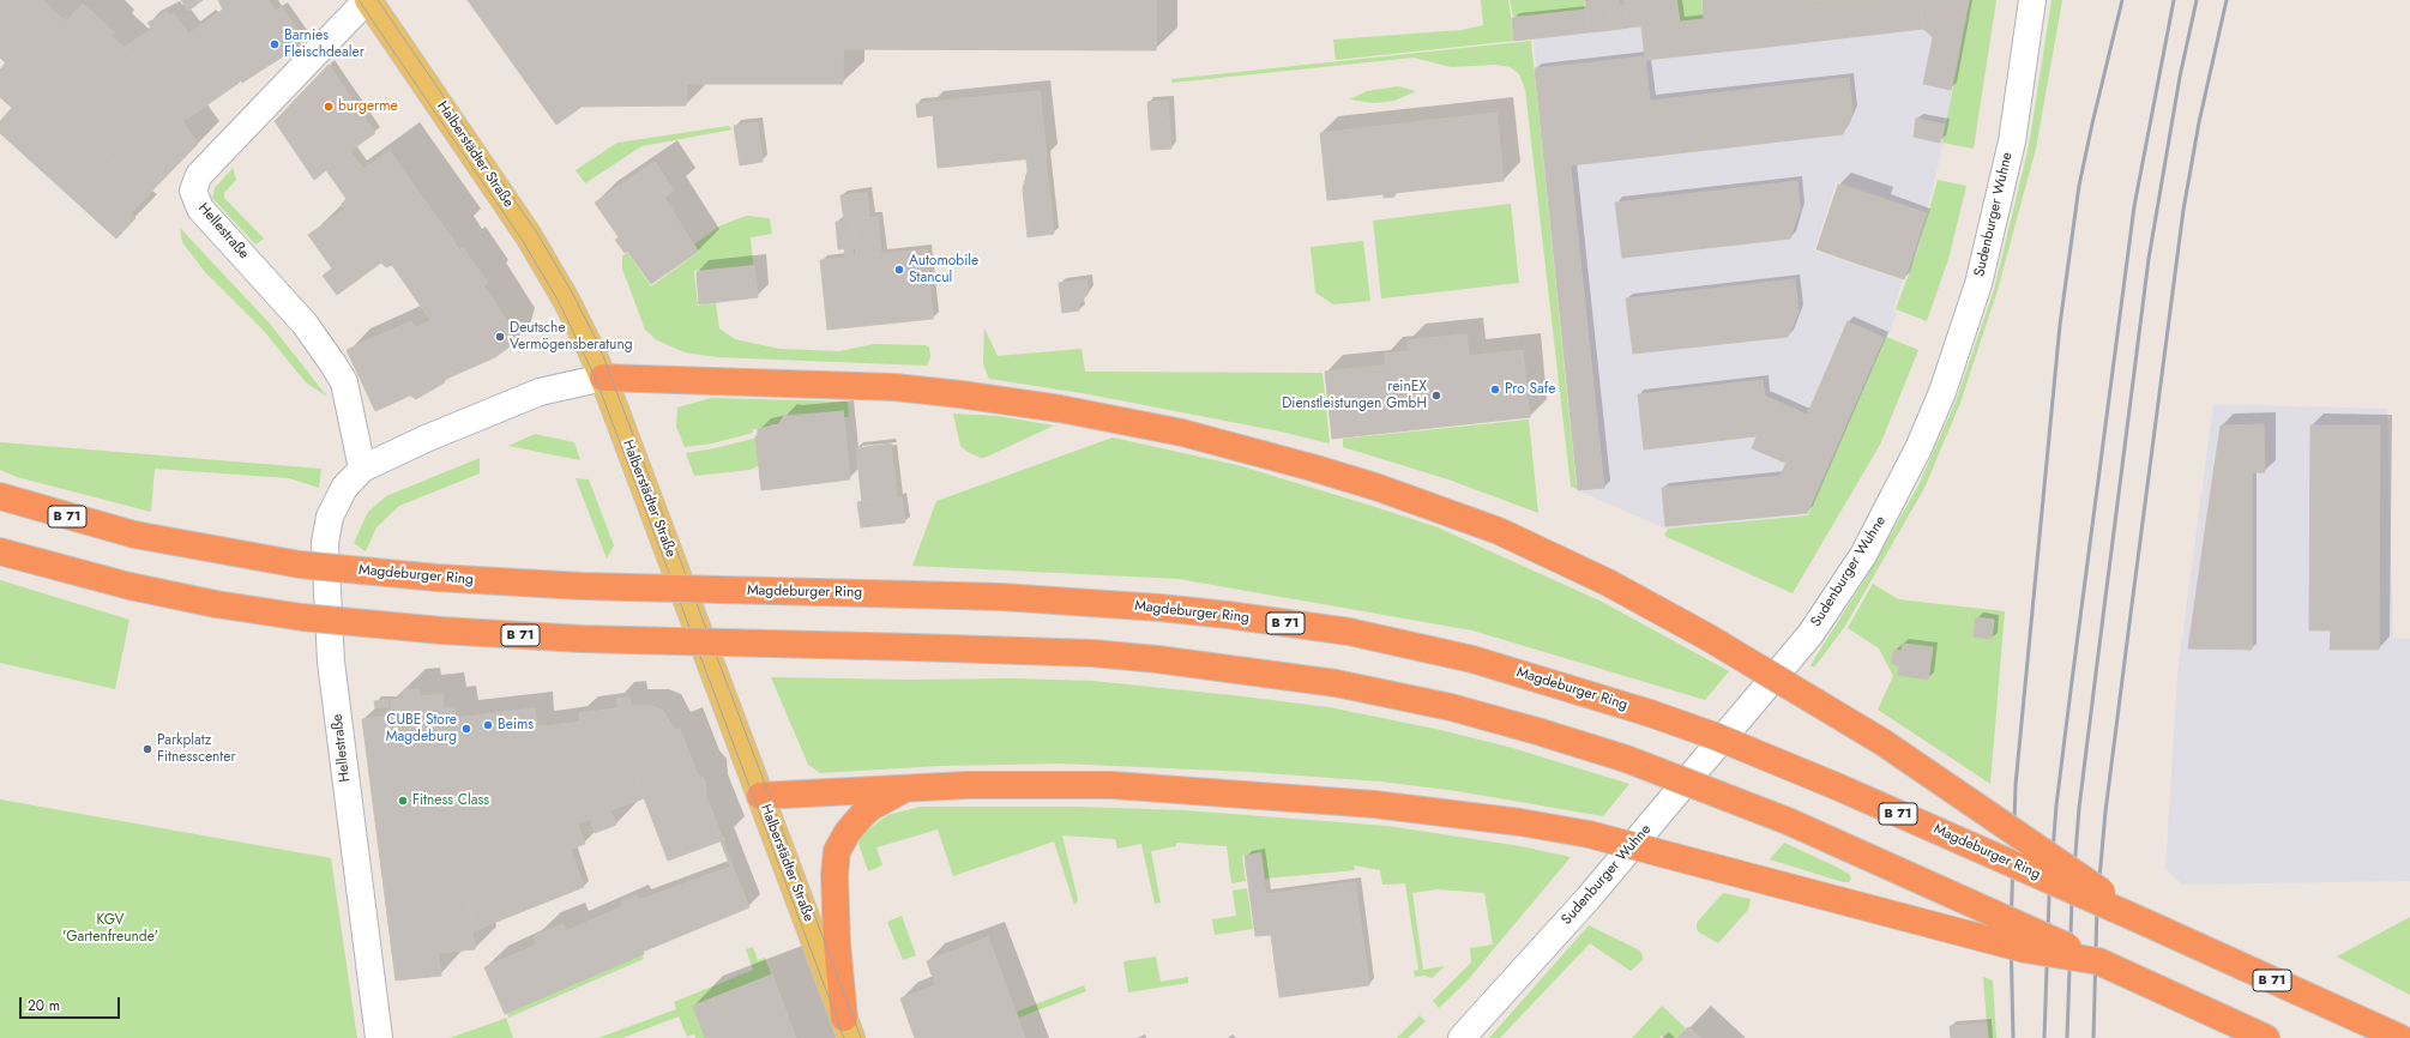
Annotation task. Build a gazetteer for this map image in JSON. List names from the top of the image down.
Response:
{
  "streets": {
    "highway": ["B 71", "Magdeburger Ring"],
    "main road": ["Halberstädter Straße"],
    "street": ["Sudenburger Wuhne", "Hellestraße"]
  },
  "crossings": [
    ["Halberstädter Straße", "Hellestraße"]
  ],
  "parks": ["KGV 'Gartenfreunde'"],
  "places": [
    "Barnies Fleischdealer",
    "burgerme",
    "Automobile Stancul",
    "Deutsche Vermögensberatung",
    "Pro Safe",
    "reinEX Dienstleistungen GmbH",
    "Beims",
    "CUBE Store Magdeburg",
    "Parkplatz Fitnesscenter",
    "Fitness Class"
  ],
  "scale_bar": "20 m"
}
